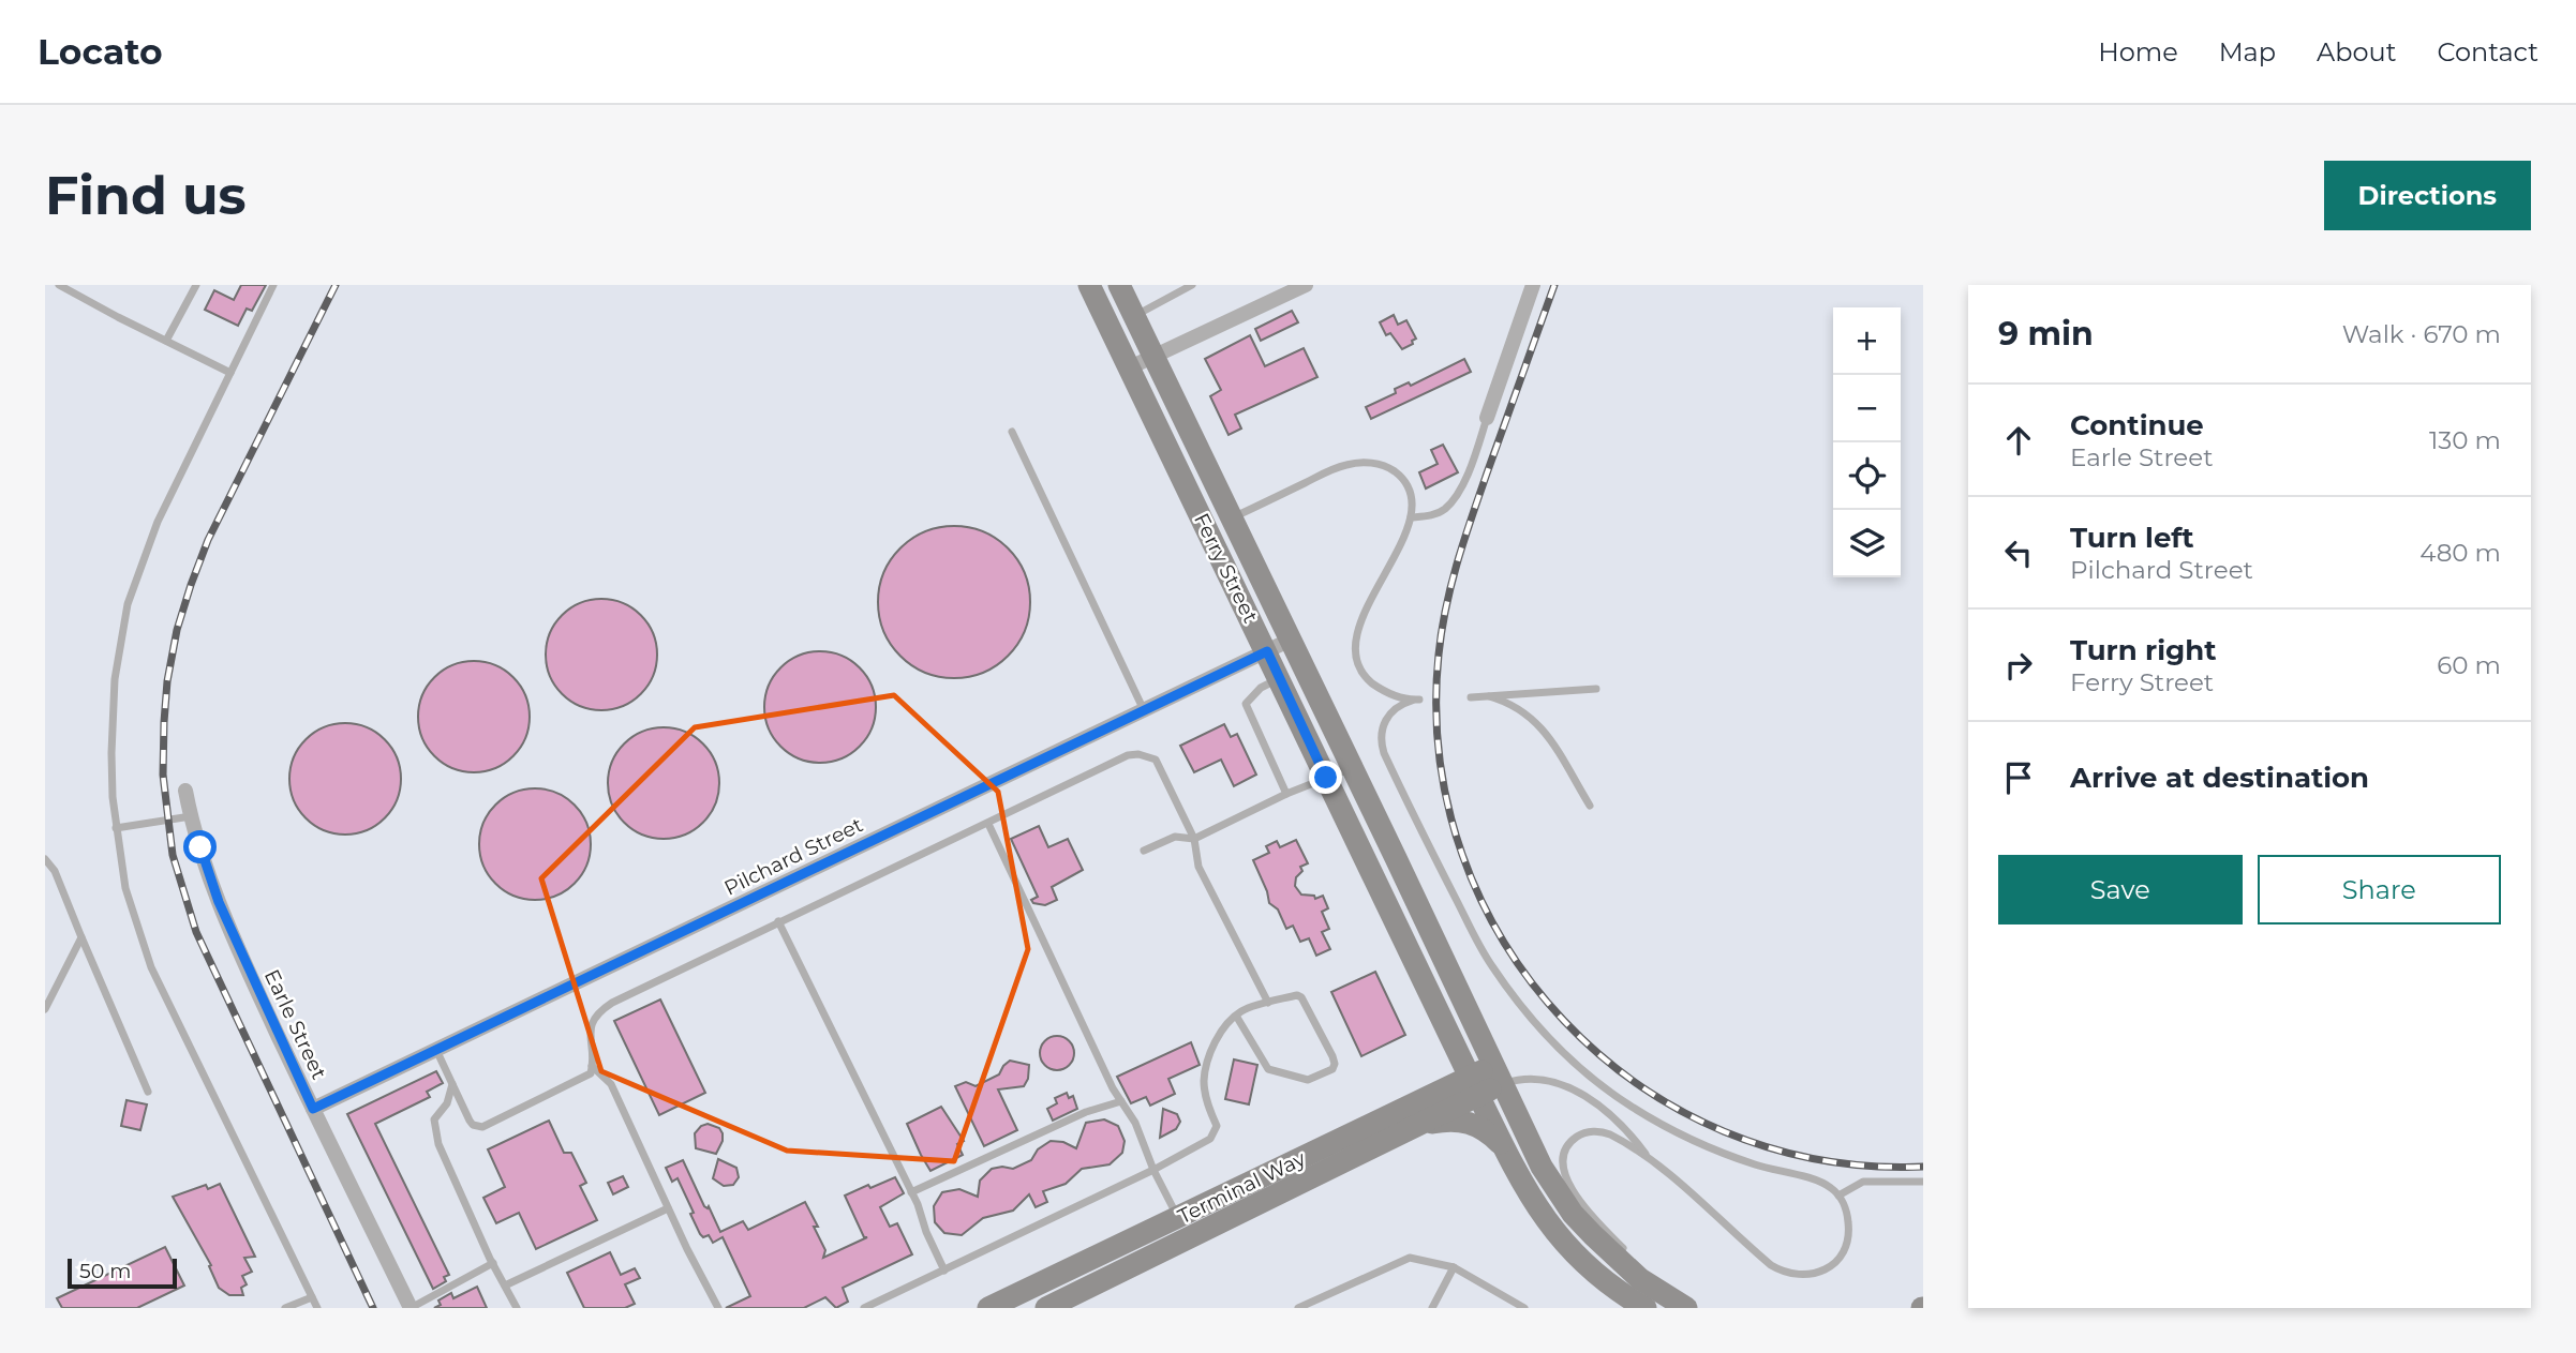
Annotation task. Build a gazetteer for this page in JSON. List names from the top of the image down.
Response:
{
  "streets": {
    "main road": ["Ferry Street", "Terminal Way"],
    "street": ["Pilchard Street", "Earle Street"]
  },
  "crossings": [
    ["Ferry Street", "Pilchard Street"],
    ["Ferry Street", "Terminal Way"],
    ["Pilchard Street", "Earle Street"]
  ],
  "scale_bar": "50 m",
  "page": {
    "header": "Locato",
    "nav": [
      "Home",
      "Map",
      "About",
      "Contact"
    ],
    "buttons": [
      "Directions",
      ["Save", "Share"]
    ],
    "title": "Find us",
    "heading": ["9 min", "Walk · 670 m"],
    "map_buttons": ["+", "−"],
    "list": [
      ["Continue", "Earle Street", "130 m"],
      ["Turn left", "Pilchard Street", "480 m"],
      ["Turn right", "Ferry Street", "60 m"],
      "Arrive at destination"
    ],
    "scale": "50 m"
  }
}
